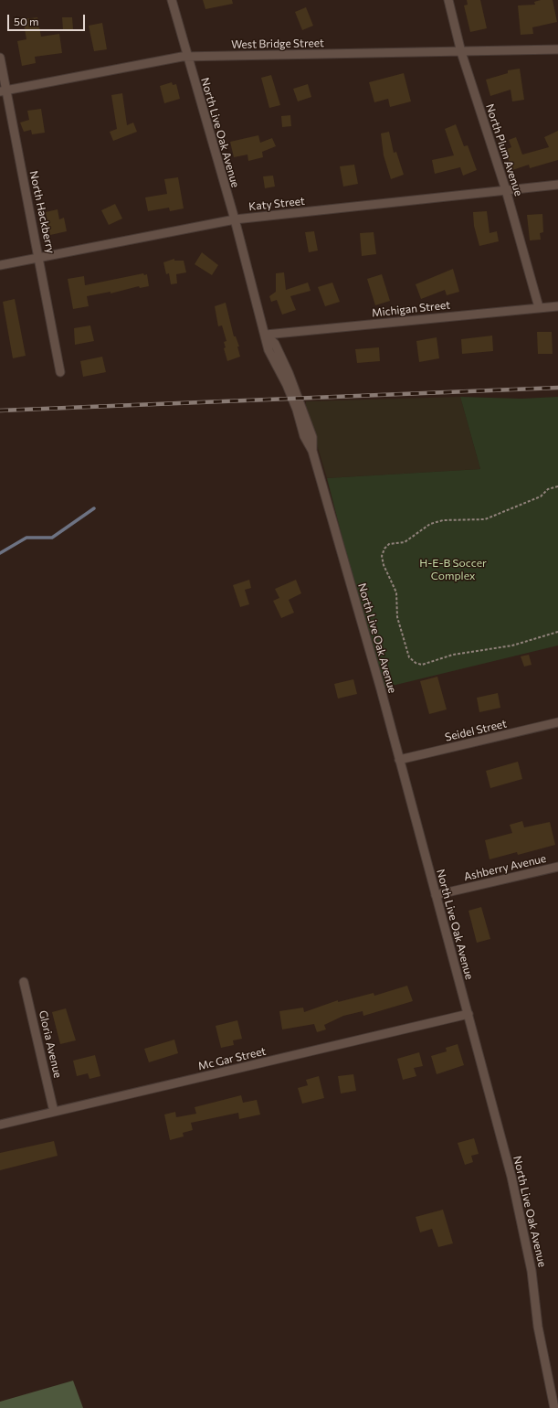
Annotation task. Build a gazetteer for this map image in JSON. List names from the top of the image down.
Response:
{
  "streets": {
    "street": [
      "West Bridge Street",
      "North Live Oak Avenue",
      "North Plum Avenue",
      "Katy Street",
      "North Hackberry",
      "Michigan Street",
      "Seidel Street",
      "Ashberry Avenue",
      "Gloria Avenue",
      "Mc Gar Street"
    ]
  },
  "crossings": [
    ["West Bridge Street", "North Live Oak Avenue"],
    ["West Bridge Street", "North Plum Avenue"],
    ["West Bridge Street", "North Hackberry"],
    ["North Live Oak Avenue", "Katy Street"],
    ["North Live Oak Avenue", "Michigan Street"],
    ["North Live Oak Avenue", "Seidel Street"],
    ["North Live Oak Avenue", "Ashberry Avenue"],
    ["North Live Oak Avenue", "Mc Gar Street"],
    ["North Plum Avenue", "Katy Street"],
    ["North Plum Avenue", "Michigan Street"],
    ["Katy Street", "North Hackberry"],
    ["Gloria Avenue", "Mc Gar Street"]
  ],
  "parks": ["H-E-B Soccer Complex"],
  "scale_bar": "50 m"
}
